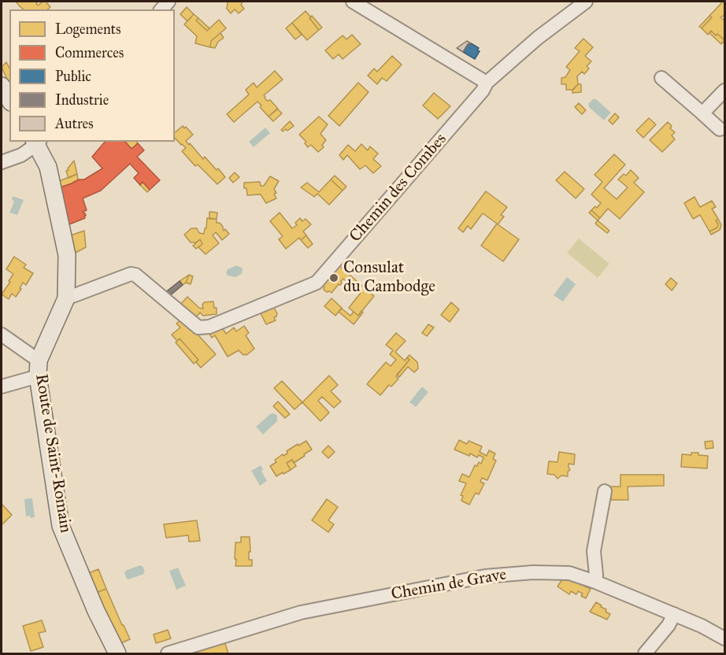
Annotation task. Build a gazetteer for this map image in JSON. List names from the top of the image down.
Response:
{
  "streets": {
    "main road": ["Route de Saint-Romain"],
    "street": ["Chemin des Combes", "Chemin de Grave"]
  },
  "crossings": [
    ["Chemin des Combes", "Route de Saint-Romain"]
  ],
  "places": ["Consulat du Cambodge"],
  "legend": [
    "Logements",
    "Commerces",
    "Public",
    "Industrie",
    "Autres"
  ]
}
